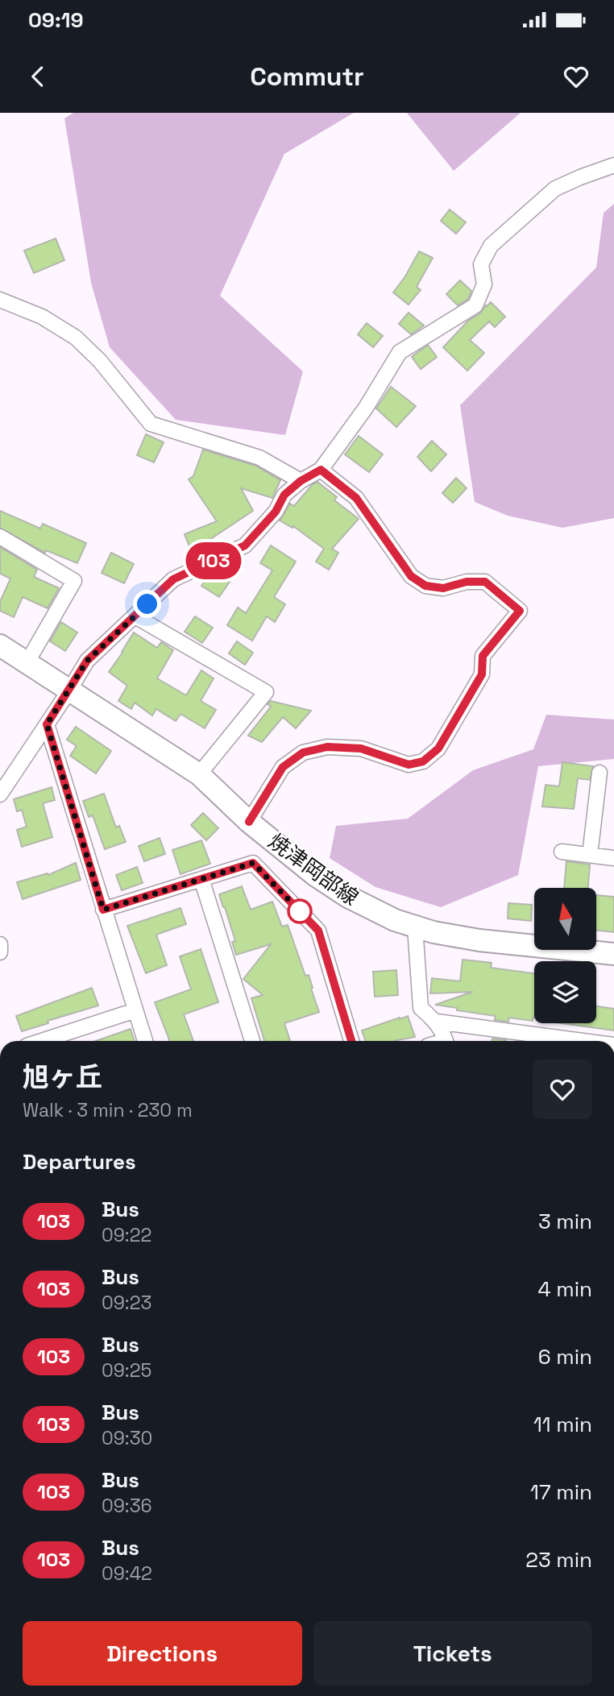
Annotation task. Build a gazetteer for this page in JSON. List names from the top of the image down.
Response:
{
  "streets": {
    "main road": ["焼津岡部線"]
  },
  "lines": ["bus line 103"],
  "north": "top",
  "page": {
    "status": "09:19",
    "header": "Commutr",
    "on_map": "103",
    "heading": [
      ["旭ヶ丘", "Walk · 3 min · 230 m"],
      "Departures"
    ],
    "list": [
      {
        "mark": "103",
        "name": "Bus",
        "note": "09:22",
        "value": "3 min"
      },
      {
        "mark": "103",
        "name": "Bus",
        "note": "09:23",
        "value": "4 min"
      },
      {
        "mark": "103",
        "name": "Bus",
        "note": "09:25",
        "value": "6 min"
      },
      {
        "mark": "103",
        "name": "Bus",
        "note": "09:30",
        "value": "11 min"
      },
      {
        "mark": "103",
        "name": "Bus",
        "note": "09:36",
        "value": "17 min"
      },
      {
        "mark": "103",
        "name": "Bus",
        "note": "09:42",
        "value": "23 min"
      }
    ],
    "buttons": ["Directions", "Tickets"]
  }
}
